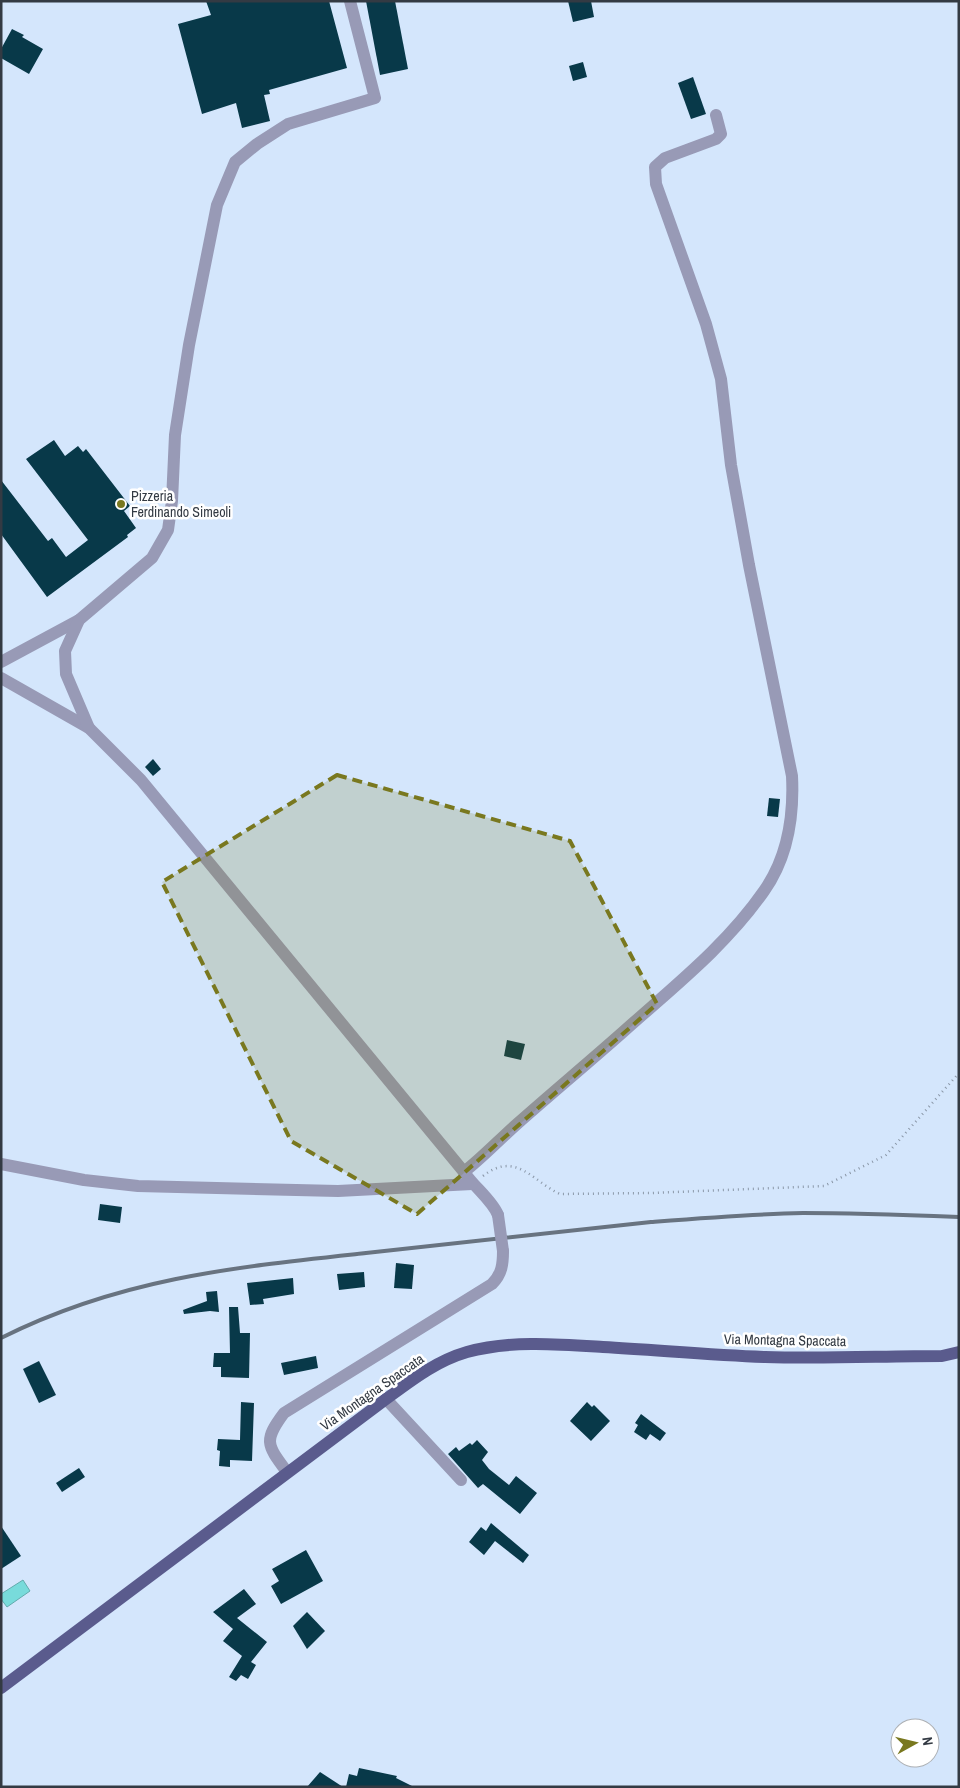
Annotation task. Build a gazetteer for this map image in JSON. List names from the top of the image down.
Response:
{
  "streets": {
    "main road": ["Via Montagna Spaccata"]
  },
  "places": ["Pizzeria Ferdinando Simeoli"],
  "north": "right"
}
